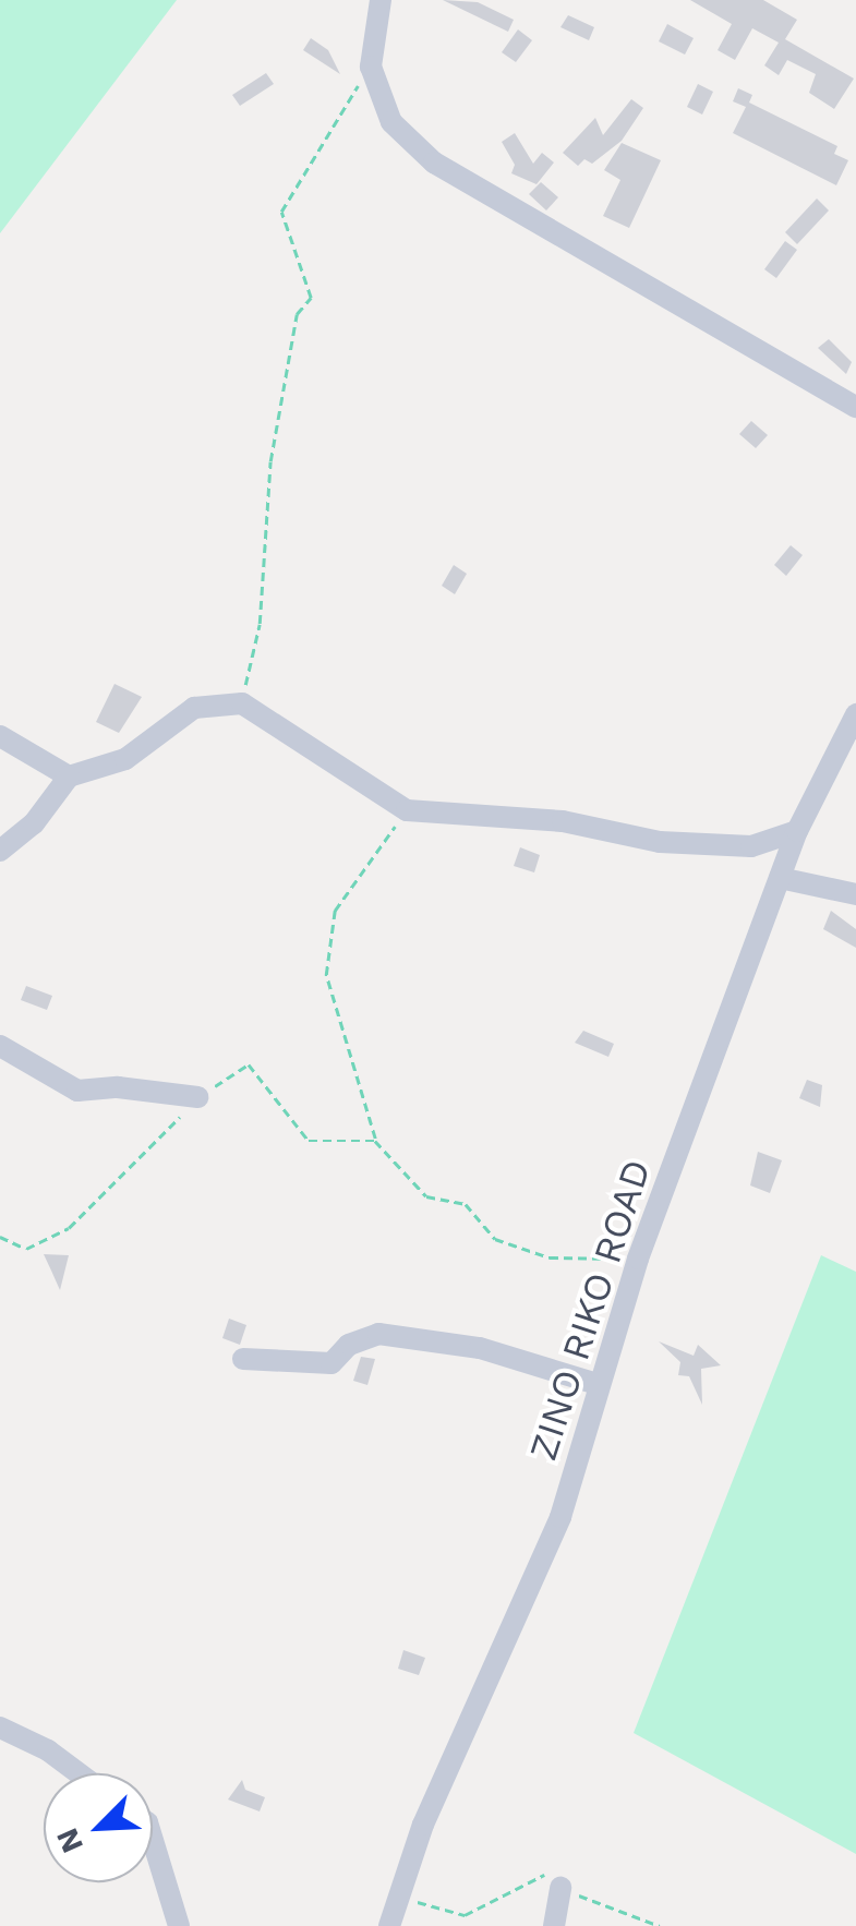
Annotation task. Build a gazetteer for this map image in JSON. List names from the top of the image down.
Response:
{
  "streets": {
    "street": ["ZINO RIKO ROAD"]
  },
  "north": "bottom left"
}
